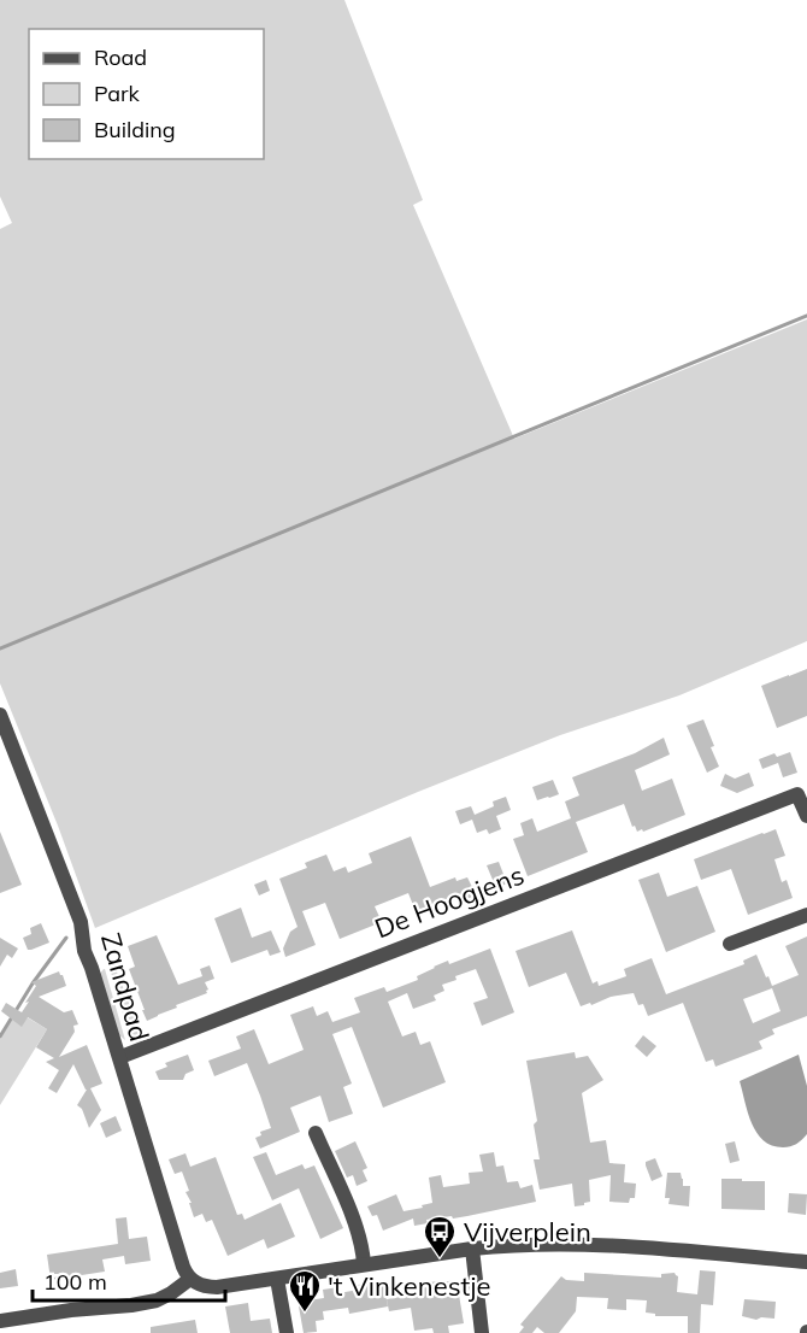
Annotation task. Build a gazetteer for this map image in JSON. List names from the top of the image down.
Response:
{
  "streets": {
    "street": ["De Hoogjens", "Zandpad"]
  },
  "crossings": [
    ["De Hoogjens", "Zandpad"]
  ],
  "places": {
    "bus stop": ["Vijverplein"],
    "restaurant": ["'t Vinkenestje"]
  },
  "legend": ["Road", "Park", "Building"],
  "scale_bar": "100 m"
}
